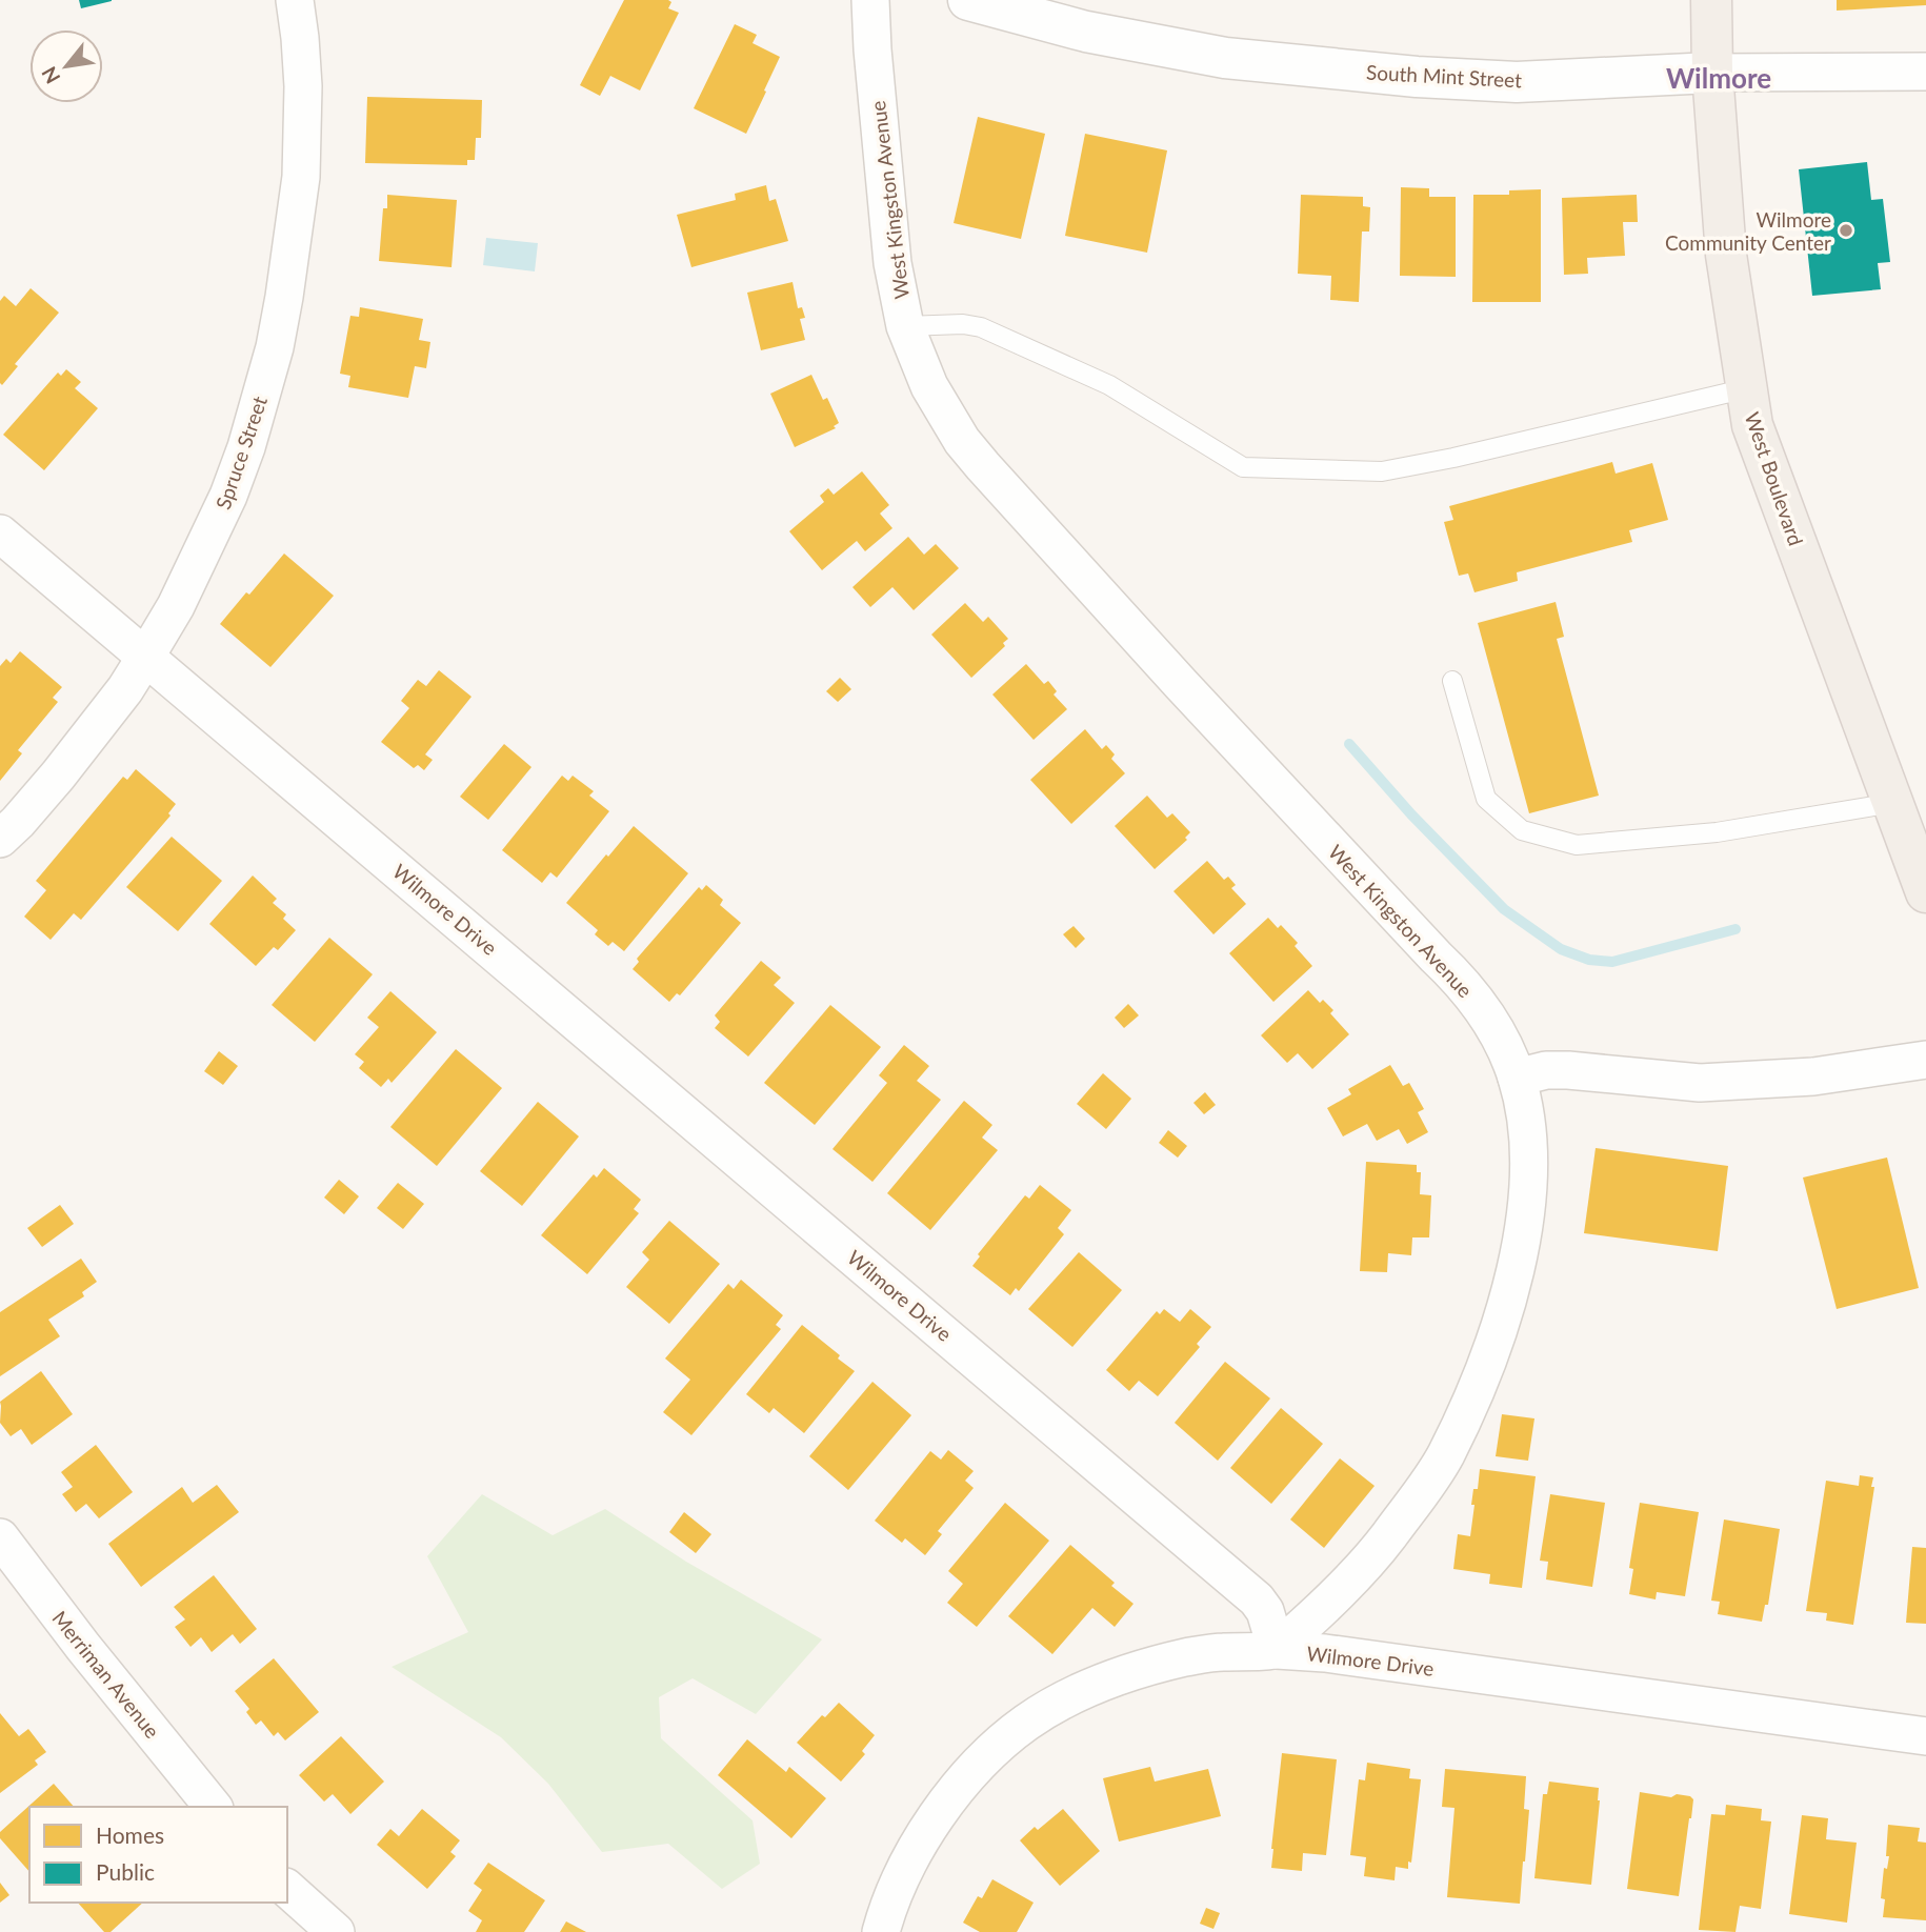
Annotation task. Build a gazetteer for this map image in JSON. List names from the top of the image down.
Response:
{
  "streets": {
    "main road": ["West Boulevard"],
    "street": [
      "South Mint Street",
      "West Kingston Avenue",
      "Spruce Street",
      "Wilmore Drive",
      "Merriman Avenue"
    ]
  },
  "crossings": [
    ["South Mint Street", "West Boulevard"],
    ["West Kingston Avenue", "Wilmore Drive"],
    ["Spruce Street", "Wilmore Drive"]
  ],
  "districts": ["Wilmore"],
  "places": ["Wilmore Community Center"],
  "legend": ["Homes", "Public"],
  "north": "bottom left"
}
